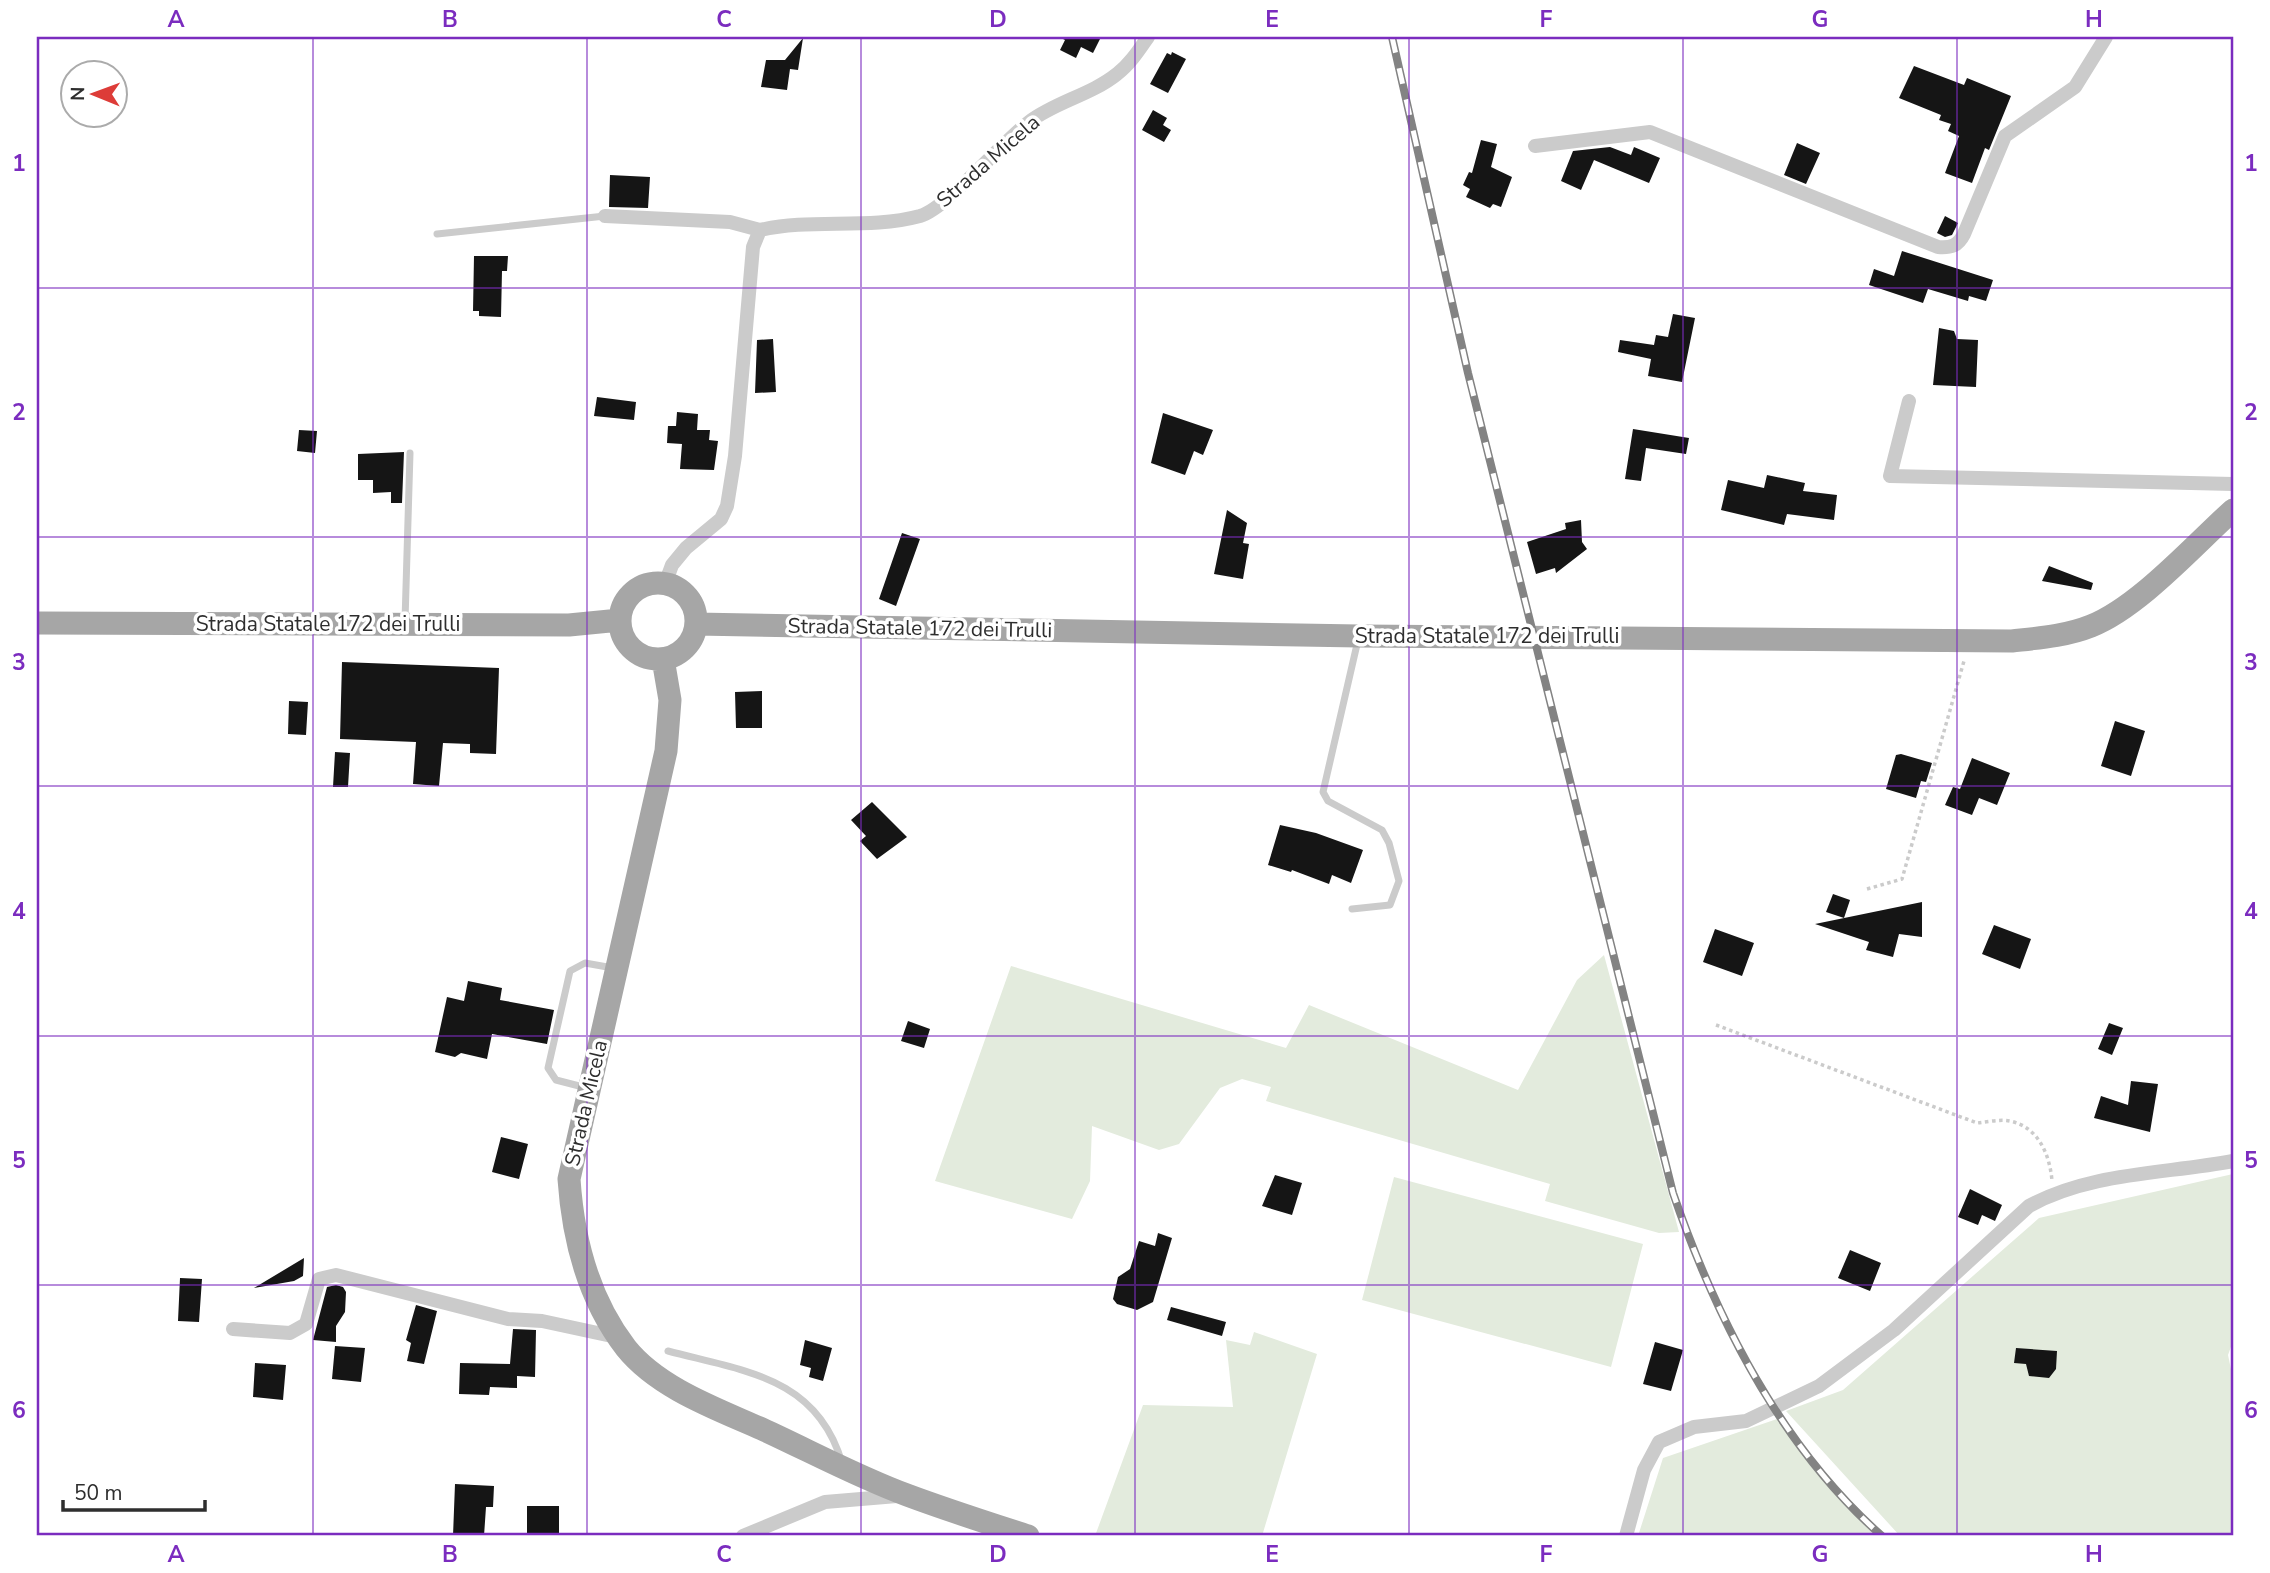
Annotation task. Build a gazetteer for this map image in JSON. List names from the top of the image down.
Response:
{
  "streets": {
    "main road": ["Strada Micela", "Strada Statale 172 dei Trulli"]
  },
  "crossings": [
    ["Strada Micela", "Strada Statale 172 dei Trulli"]
  ],
  "scale_bar": "50 m",
  "north": "left",
  "grid": {
    "columns": [
      "A",
      "B",
      "C",
      "D",
      "E",
      "F",
      "G",
      "H"
    ],
    "rows": [
      "1",
      "2",
      "3",
      "4",
      "5",
      "6"
    ]
  }
}
